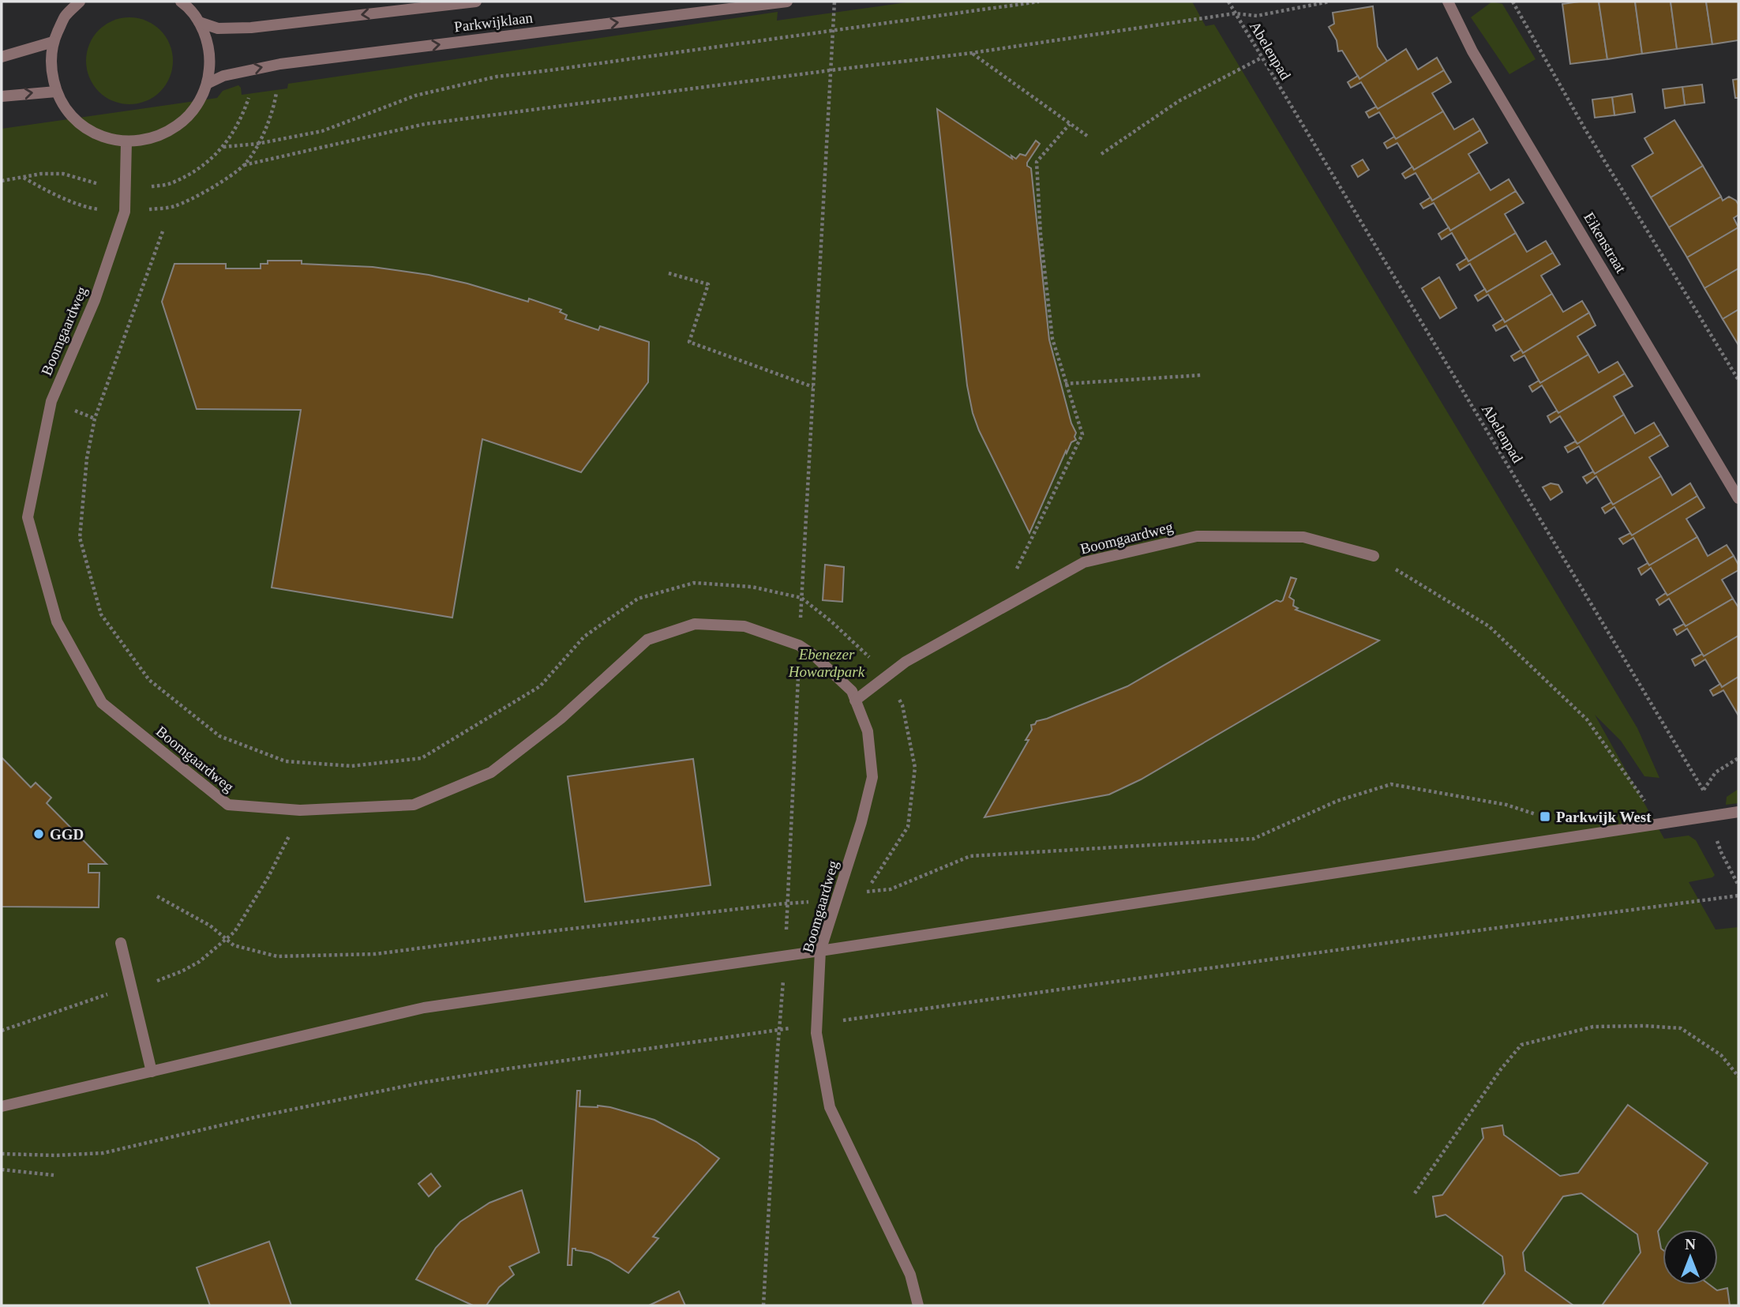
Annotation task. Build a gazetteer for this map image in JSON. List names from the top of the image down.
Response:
{
  "streets": {
    "street": ["Parkwijklaan", "Eikenstraat", "Boomgaardweg"],
    "path": ["Abelenpad"]
  },
  "parks": ["Ebenezer Howardpark"],
  "places": {
    "transit": ["Parkwijk West"],
    "other": ["GGD"]
  },
  "north": "top"
}
